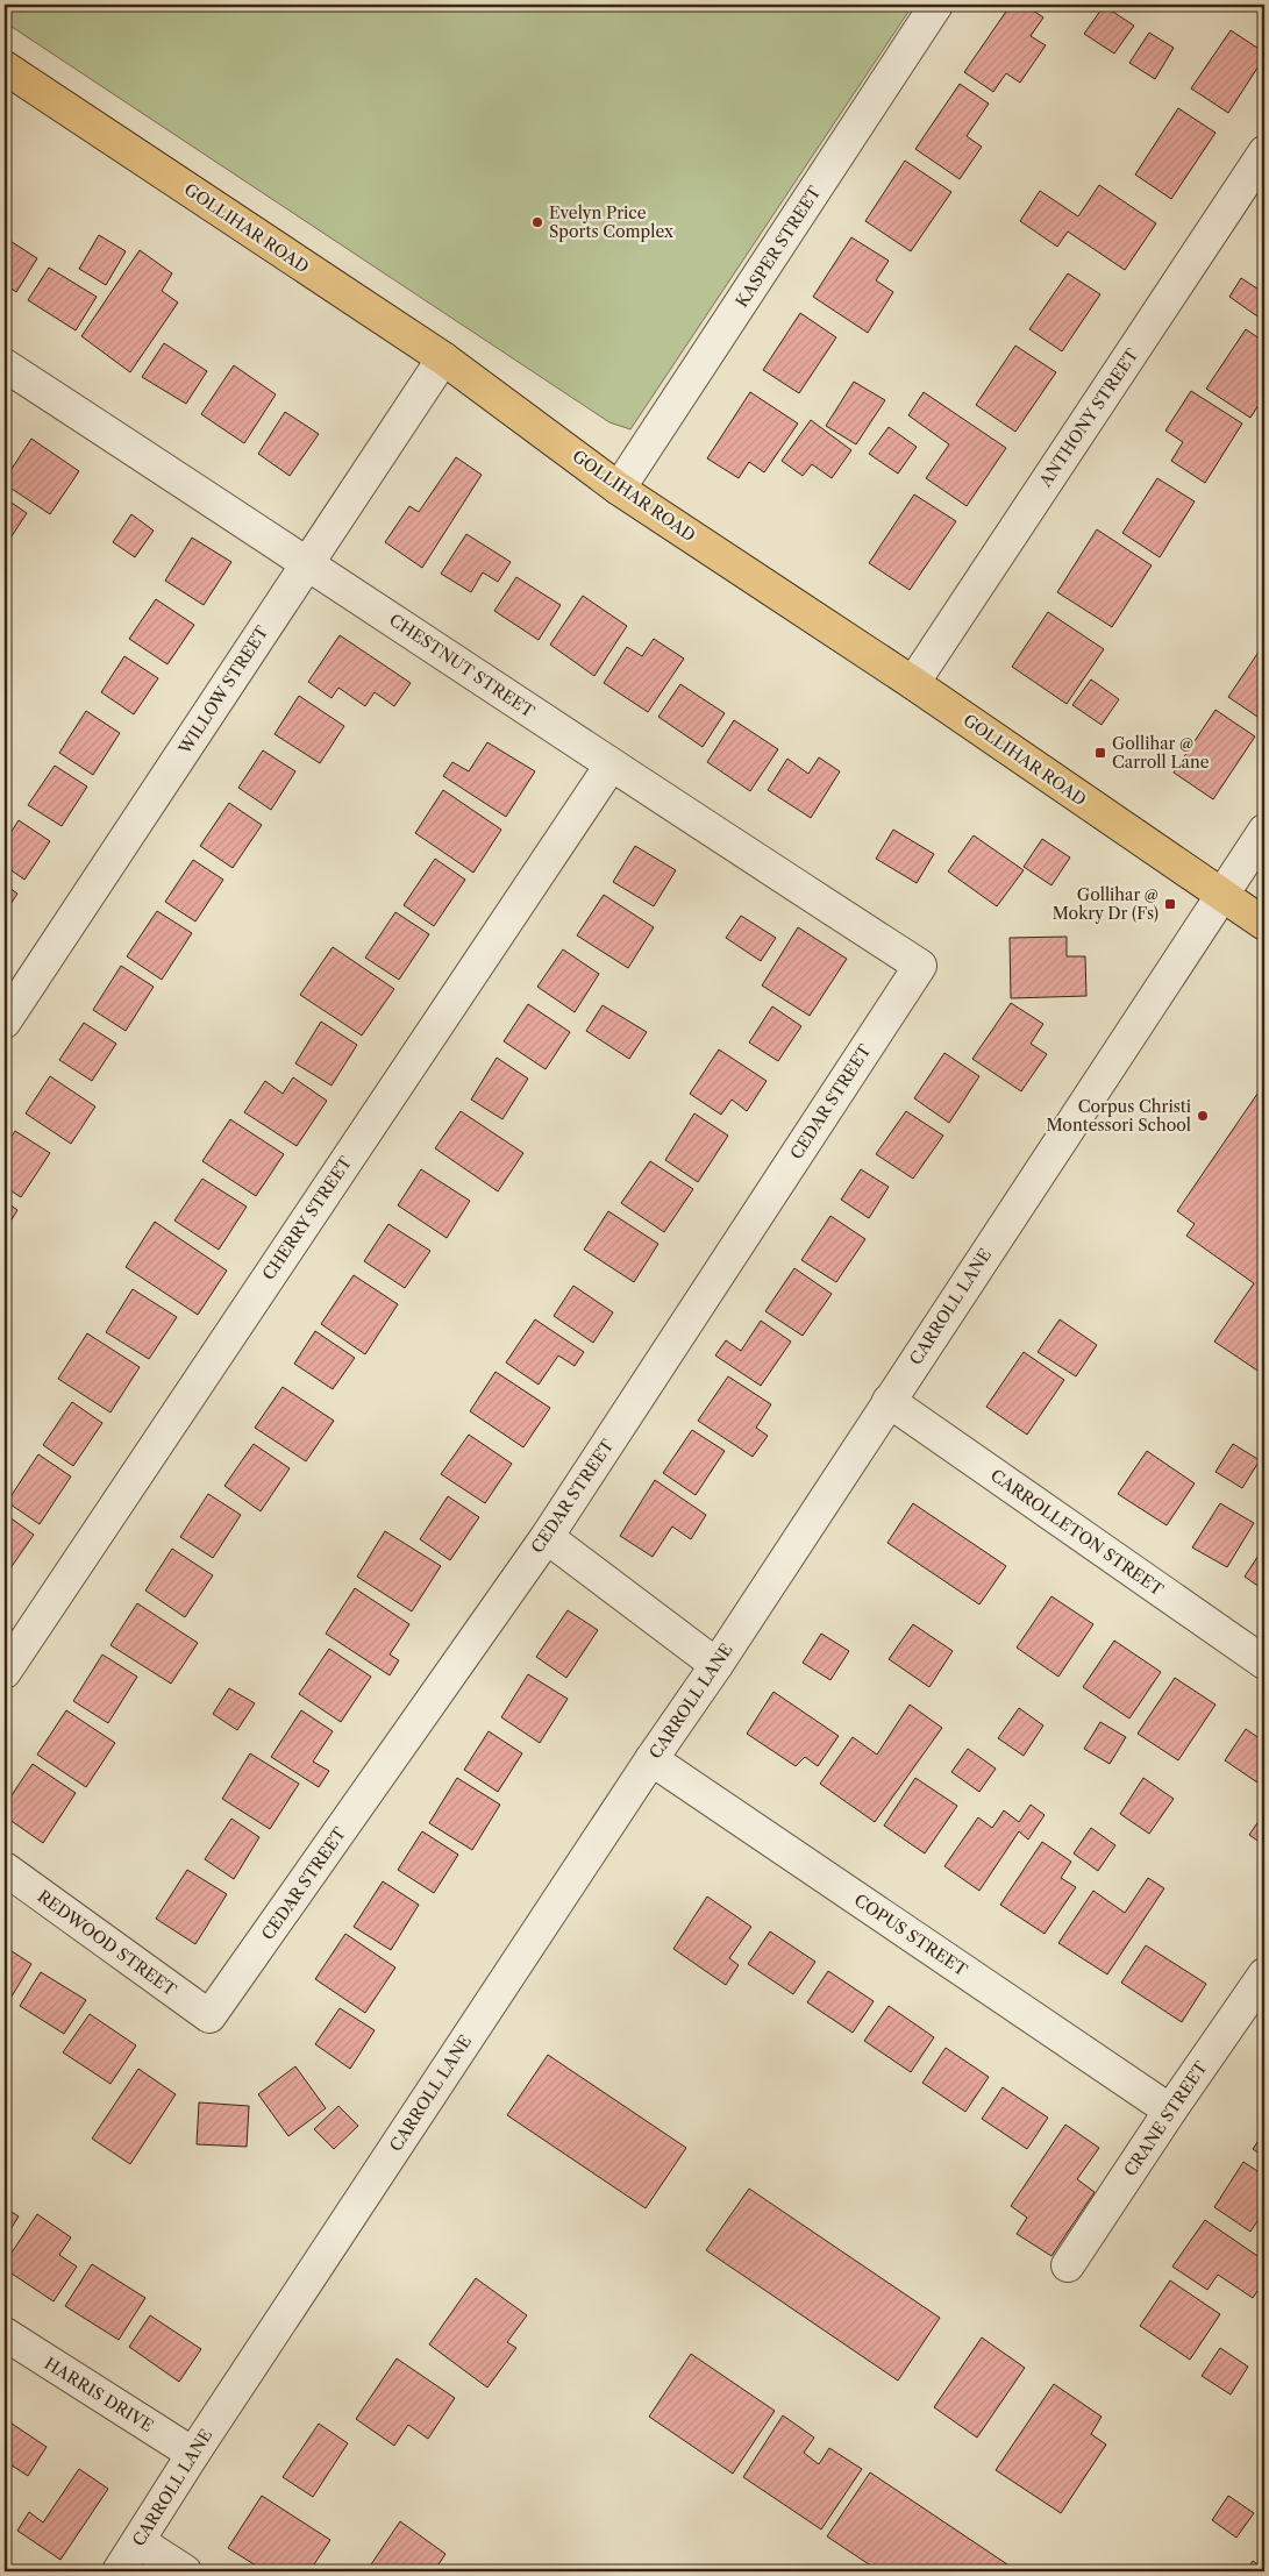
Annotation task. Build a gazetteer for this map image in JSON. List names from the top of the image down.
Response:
{
  "streets": {
    "main road": ["GOLLIHAR ROAD"],
    "street": [
      "KASPER STREET",
      "ANTHONY STREET",
      "CHESTNUT STREET",
      "WILLOW STREET",
      "CEDAR STREET",
      "CHERRY STREET",
      "CARROLL LANE",
      "CARROLLETON STREET",
      "COPUS STREET",
      "REDWOOD STREET",
      "CRANE STREET",
      "HARRIS DRIVE"
    ]
  },
  "crossings": [
    ["GOLLIHAR ROAD", "KASPER STREET"],
    ["GOLLIHAR ROAD", "ANTHONY STREET"],
    ["GOLLIHAR ROAD", "WILLOW STREET"],
    ["GOLLIHAR ROAD", "CARROLL LANE"],
    ["CHESTNUT STREET", "WILLOW STREET"],
    ["CHESTNUT STREET", "CEDAR STREET"],
    ["CHESTNUT STREET", "CHERRY STREET"],
    ["CEDAR STREET", "REDWOOD STREET"],
    ["CARROLL LANE", "CARROLLETON STREET"],
    ["CARROLL LANE", "COPUS STREET"],
    ["CARROLL LANE", "HARRIS DRIVE"],
    ["COPUS STREET", "CRANE STREET"]
  ],
  "places": {
    "other": ["Evelyn Price Sports Complex", "Corpus Christi Montessori School"],
    "transit": ["Gollihar @ Carroll Lane", "Gollihar @ Mokry Dr (Fs)"]
  }
}
